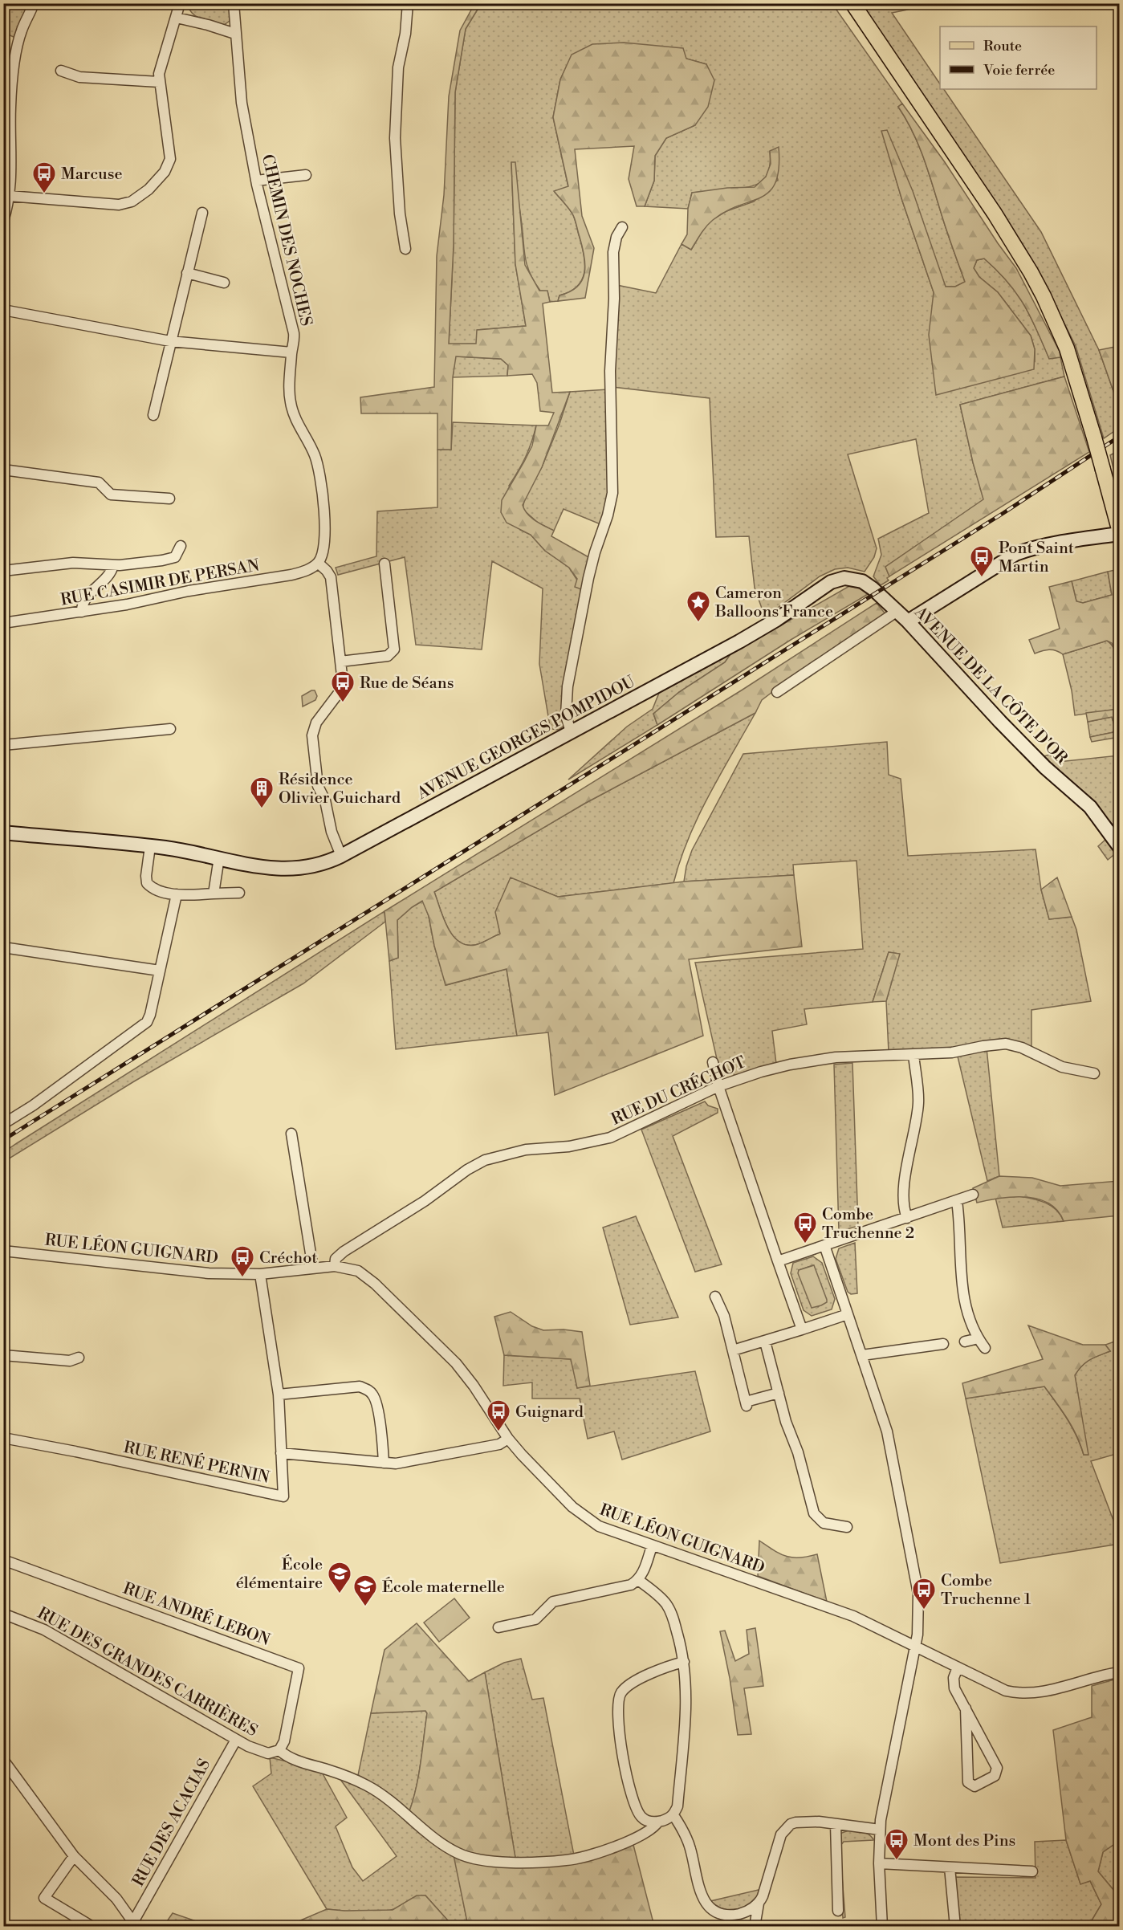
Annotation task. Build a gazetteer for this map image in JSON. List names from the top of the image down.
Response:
{
  "streets": {
    "main road": ["AVENUE DE LA CÔTE D'OR", "AVENUE GEORGES POMPIDOU"],
    "street": [
      "CHEMIN DES NOCHES",
      "RUE CASIMIR DE PERSAN",
      "RUE DU CRÉCHOT",
      "RUE LÉON GUIGNARD",
      "RUE RENÉ PERNIN",
      "RUE ANDRÉ LEBON",
      "RUE DES GRANDES CARRIÈRES",
      "RUE DES ACACIAS"
    ]
  },
  "crossings": [
    ["CHEMIN DES NOCHES", "RUE CASIMIR DE PERSAN"],
    ["AVENUE DE LA CÔTE D'OR", "AVENUE GEORGES POMPIDOU"],
    ["RUE DU CRÉCHOT", "RUE LÉON GUIGNARD"],
    ["RUE LÉON GUIGNARD", "RUE RENÉ PERNIN"],
    ["RUE ANDRÉ LEBON", "RUE DES GRANDES CARRIÈRES"],
    ["RUE DES GRANDES CARRIÈRES", "RUE DES ACACIAS"]
  ],
  "places": {
    "bus stop": [
      "Marcuse",
      "Pont Saint Martin",
      "Rue de Séans",
      "Combe Truchenne 2",
      "Créchot",
      "Guignard",
      "Combe Truchenne 1",
      "Mont des Pins"
    ],
    "place": ["Cameron Balloons France"],
    "building": ["Résidence Olivier Guichard"],
    "school or university": ["École élémentaire", "École maternelle"]
  },
  "legend": ["Route", "Voie ferrée"]
}
